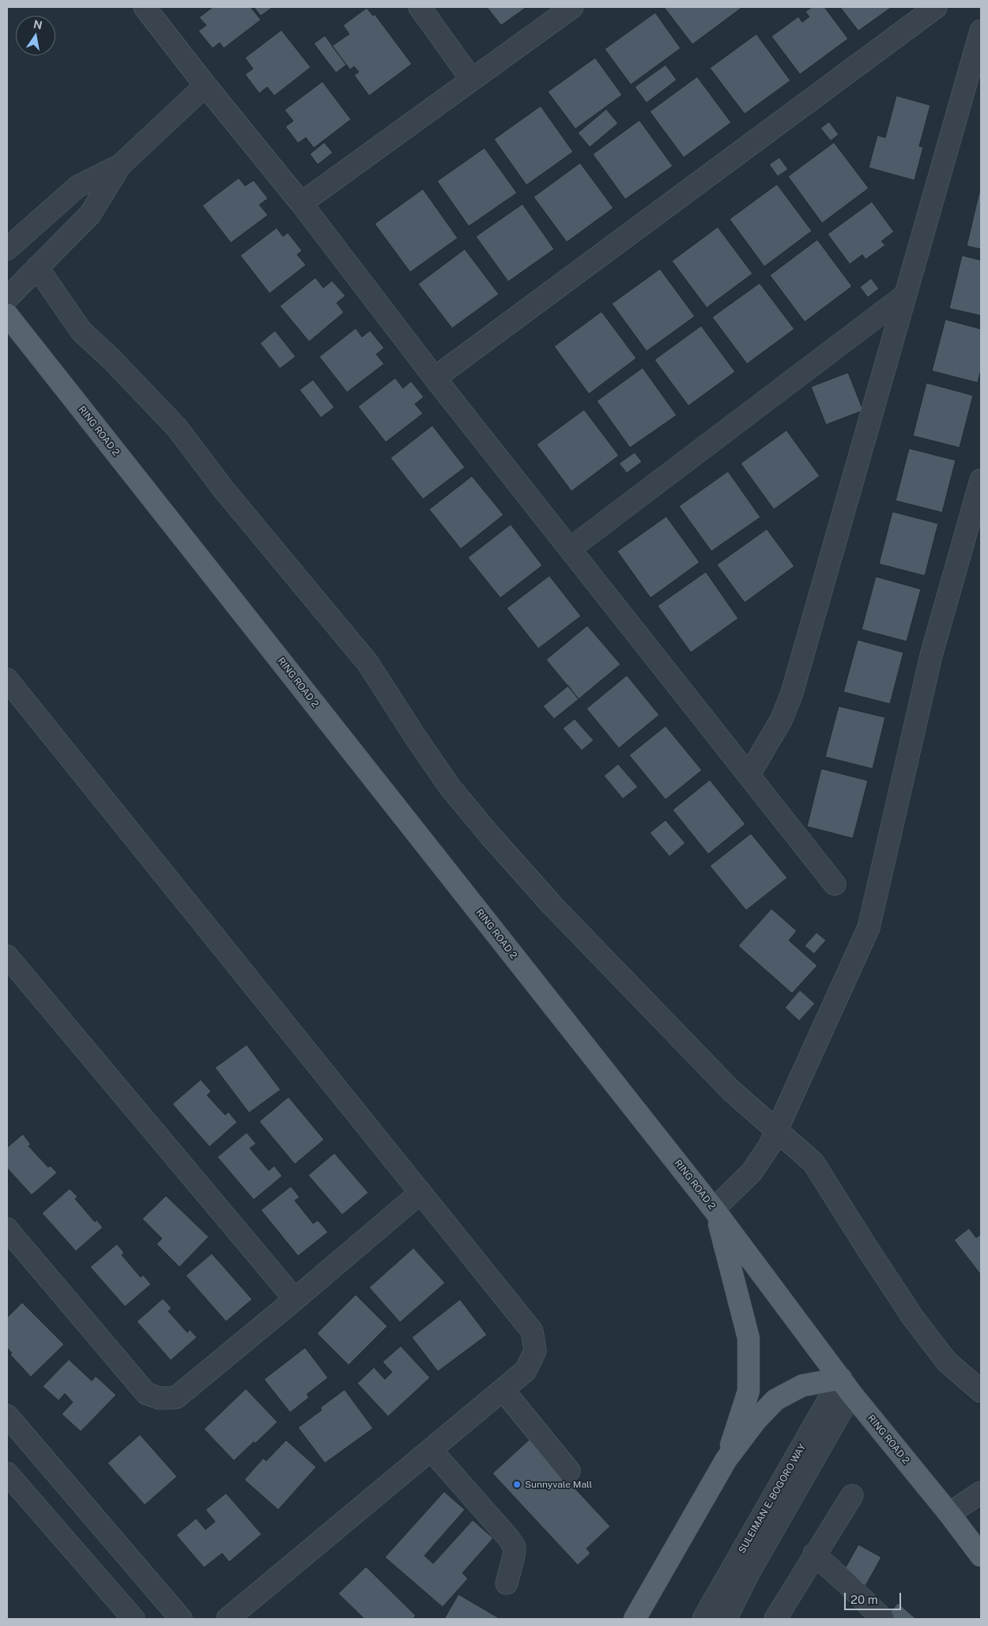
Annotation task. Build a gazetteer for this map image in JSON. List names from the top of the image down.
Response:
{
  "streets": {
    "main road": ["RING ROAD 2"],
    "street": ["SULEIMAN E. BOGORO WAY"]
  },
  "crossings": [
    ["RING ROAD 2", "SULEIMAN E. BOGORO WAY"]
  ],
  "places": ["Sunnyvale Mall"],
  "scale_bar": "20 m",
  "north": "top"
}
